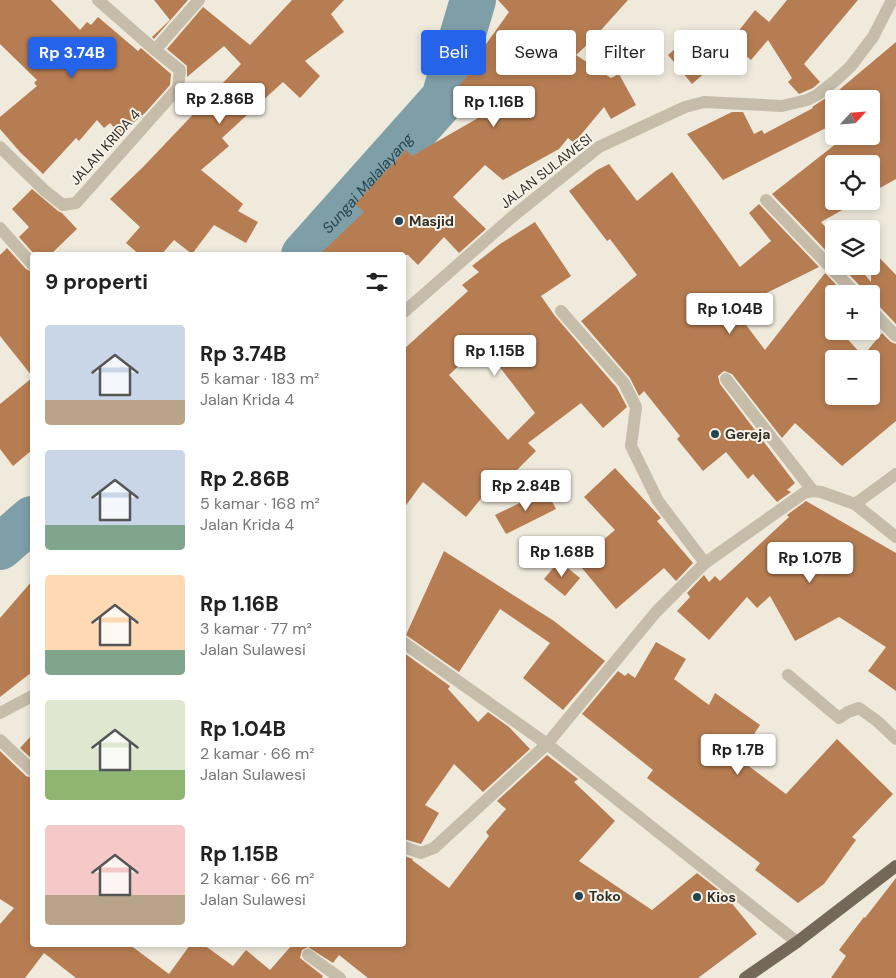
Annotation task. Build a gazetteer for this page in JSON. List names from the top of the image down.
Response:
{
  "streets": {
    "street": ["JALAN KRIDA 4", "JALAN SULAWESI"]
  },
  "water": ["Sungai Malalayang"],
  "places": [
    "Masjid",
    "Gereja",
    "Toko",
    "Kios"
  ],
  "north": "top right",
  "page": {
    "chip": [
      "Beli",
      "Sewa",
      "Filter",
      "Baru"
    ],
    "price": [
      "Rp 3.74B",
      "Rp 2.86B",
      "Rp 1.16B",
      "Rp 1.04B",
      "Rp 1.15B",
      "Rp 2.84B",
      "Rp 1.68B",
      "Rp 1.07B",
      "Rp 1.7B"
    ],
    "map_buttons": ["+", "−"],
    "heading": "9 properti",
    "list": [
      {
        "name": "Rp 3.74B",
        "note": "5 kamar · 183 m² · Jalan Krida 4"
      },
      {
        "name": "Rp 2.86B",
        "note": "5 kamar · 168 m² · Jalan Krida 4"
      },
      {
        "name": "Rp 1.16B",
        "note": "3 kamar · 77 m² · Jalan Sulawesi"
      },
      {
        "name": "Rp 1.04B",
        "note": "2 kamar · 66 m² · Jalan Sulawesi"
      },
      {
        "name": "Rp 1.15B",
        "note": "2 kamar · 66 m² · Jalan Sulawesi"
      }
    ]
  }
}
